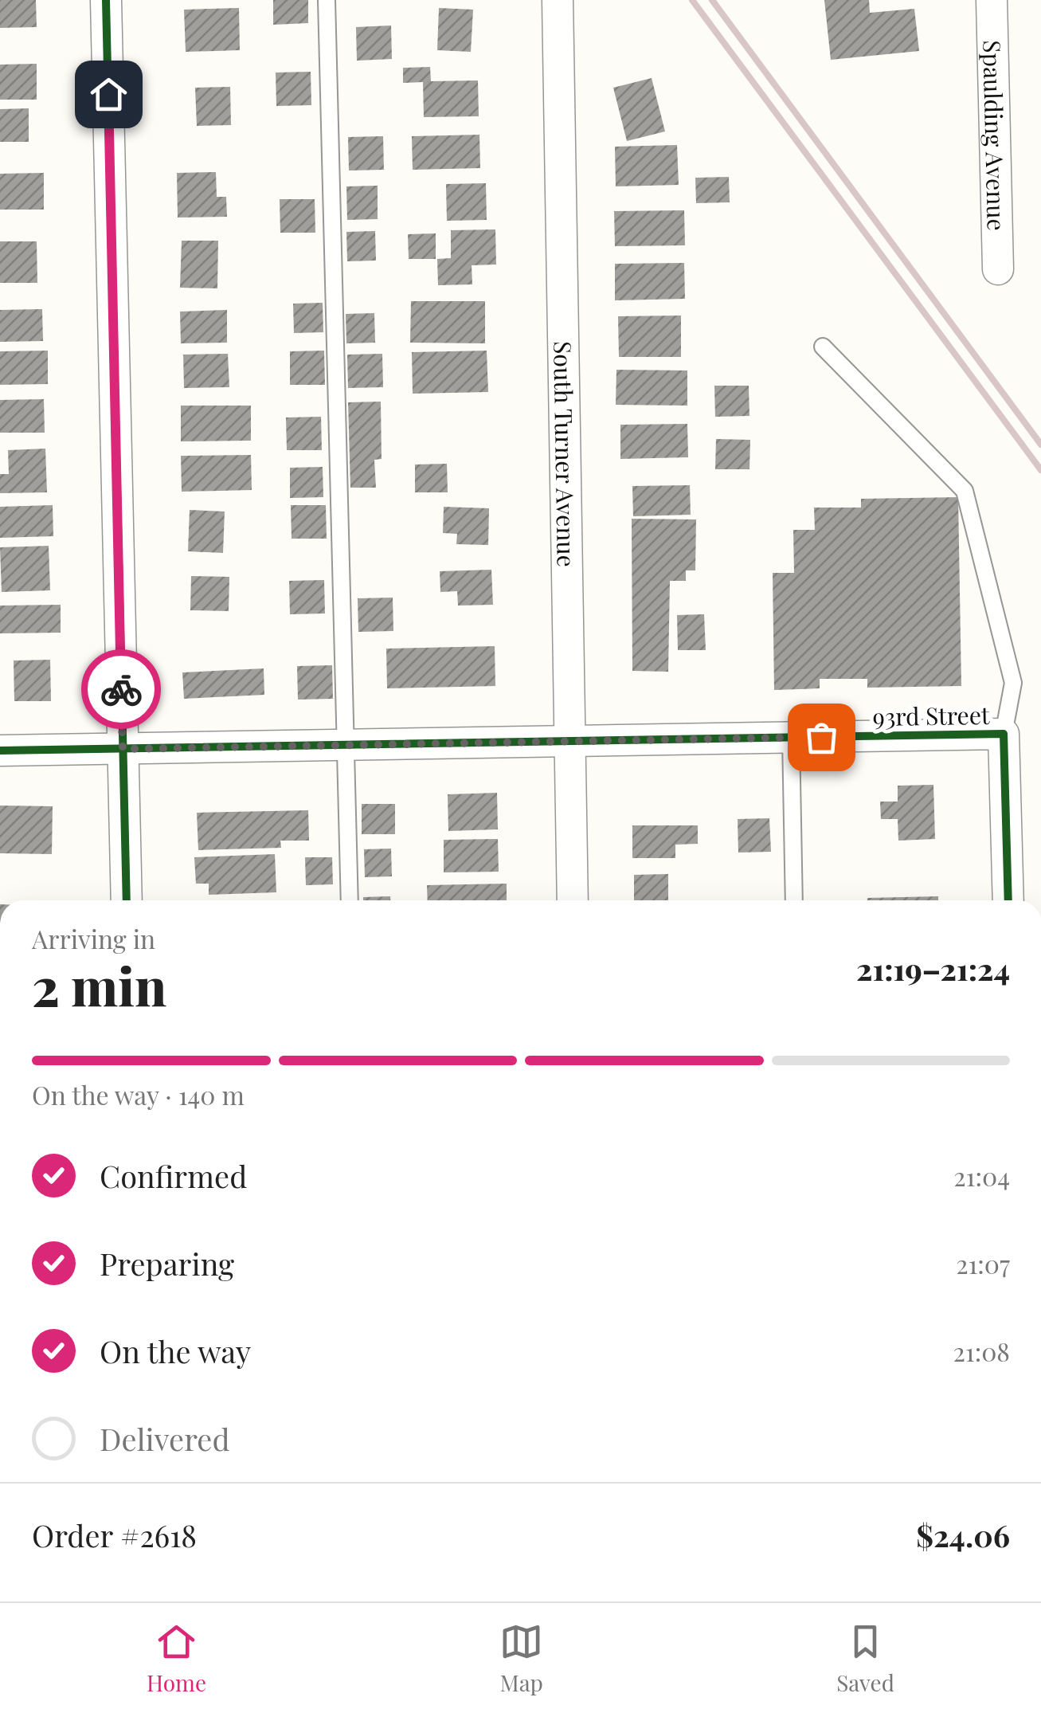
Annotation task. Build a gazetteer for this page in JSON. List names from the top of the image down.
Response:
{
  "streets": {
    "street": ["Spaulding Avenue", "South Turner Avenue", "93rd Street"]
  },
  "crossings": [
    ["South Turner Avenue", "93rd Street"]
  ],
  "page": {
    "heading": ["2 min", "Arriving in", "21:19–21:24"],
    "panel": ["Order #2618", "$24.06"],
    "bar": "On the way · 140 m",
    "list": [
      ["Confirmed", "21:04"],
      ["Preparing", "21:07"],
      ["On the way", "21:08"],
      "Delivered"
    ],
    "tabs": ["Home", "Map", "Saved"]
  }
}
